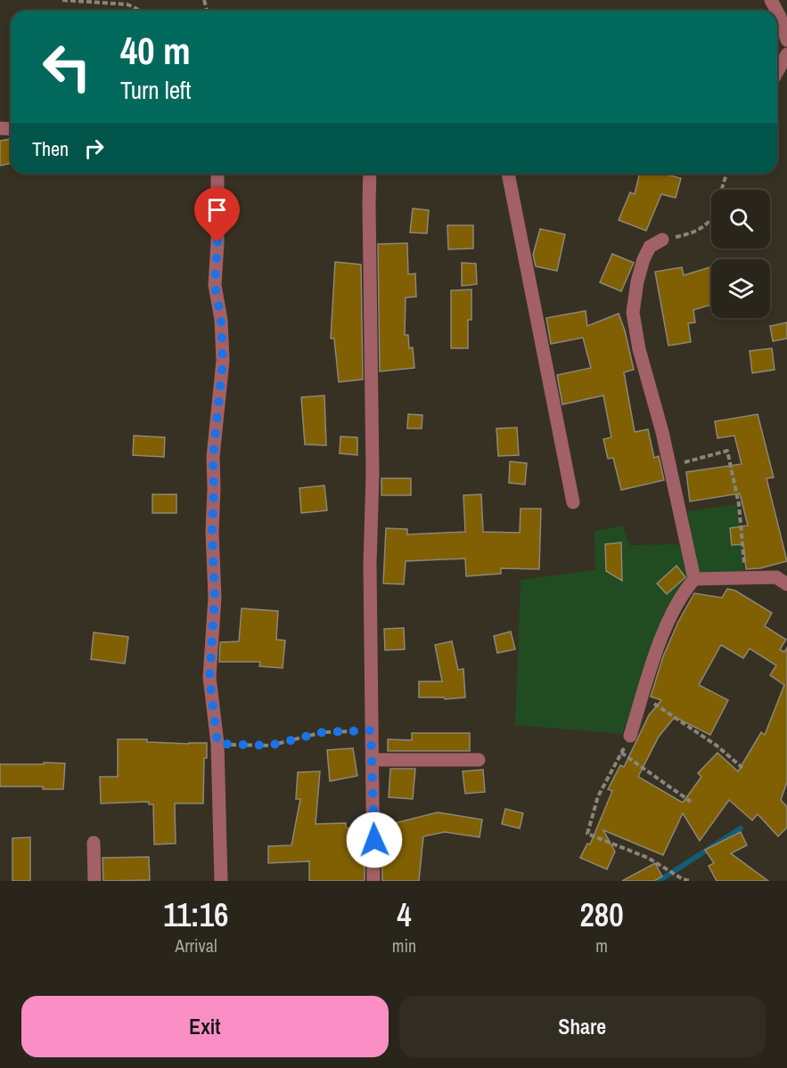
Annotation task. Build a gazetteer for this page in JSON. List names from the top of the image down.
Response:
{
  "page": {
    "turn": ["40 m", "Turn left"],
    "then": "Then",
    "eta": [
      "11:16",
      "Arrival",
      "4",
      "min",
      "280",
      "m"
    ],
    "buttons": ["Exit", "Share"]
  }
}
